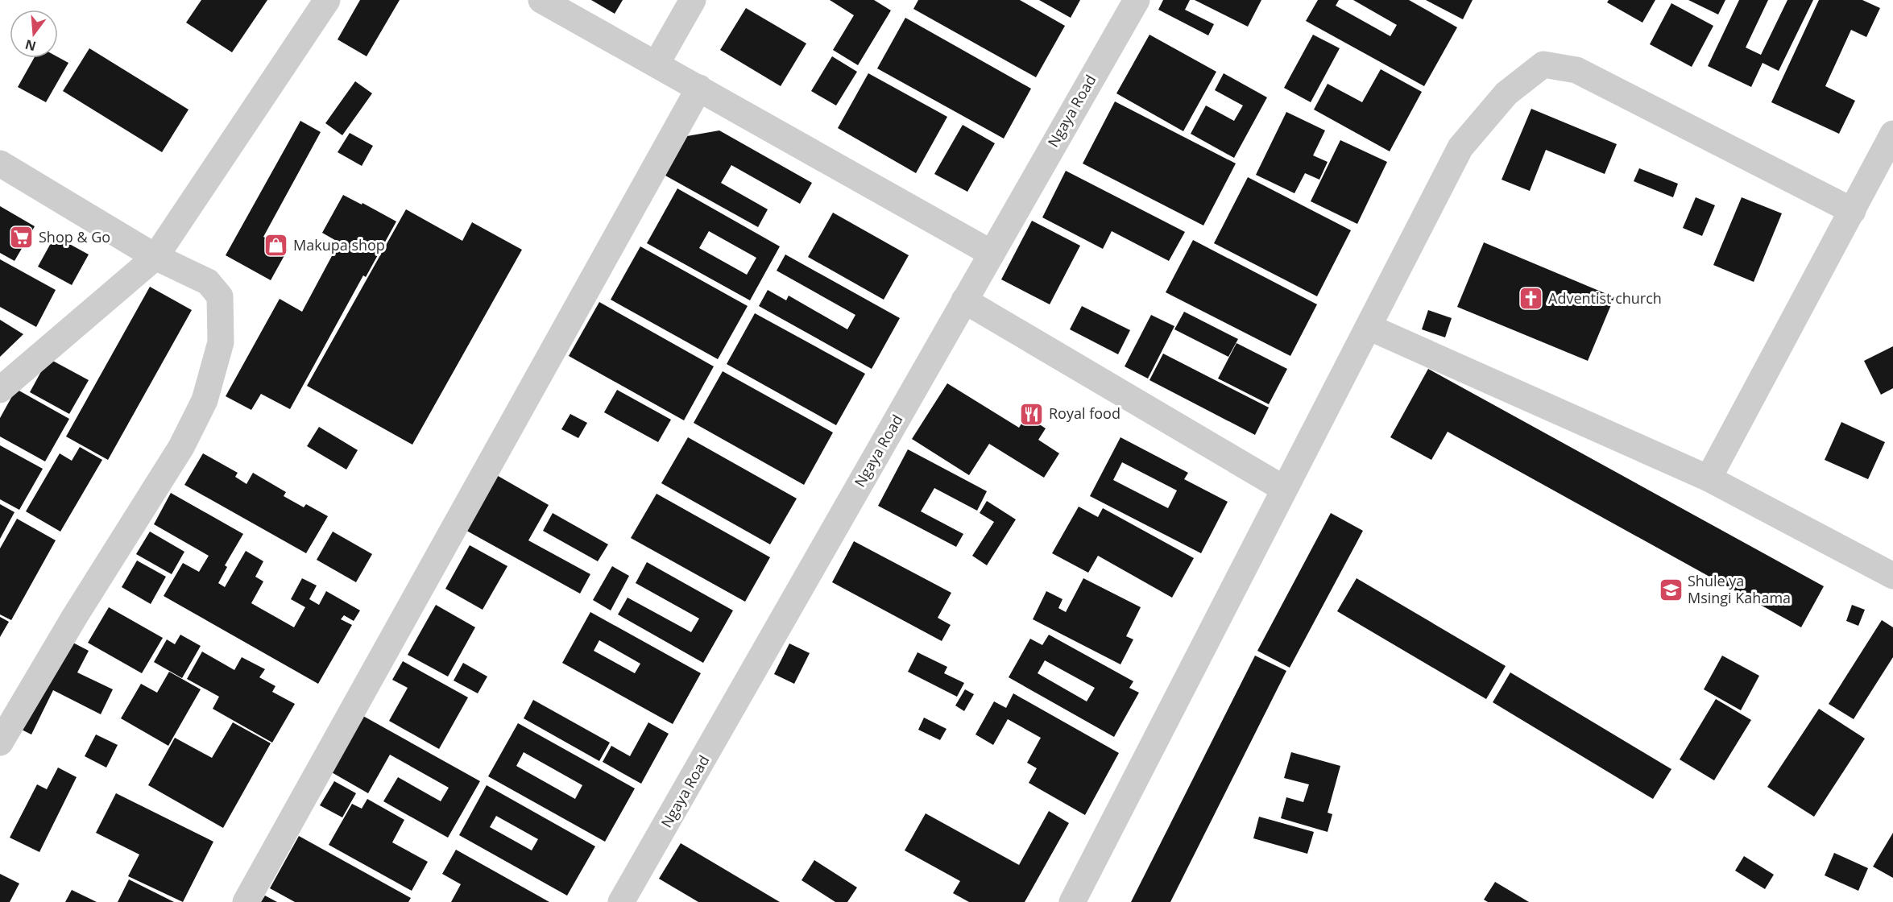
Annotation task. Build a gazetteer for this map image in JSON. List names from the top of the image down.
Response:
{
  "streets": {
    "street": ["Ngaya Road"]
  },
  "places": {
    "supermarket": ["Shop & Go"],
    "shop": ["Makupa shop"],
    "church": ["Adventist church"],
    "restaurant": ["Royal food"],
    "school or university": ["Shule ya Msingi Kahama"]
  },
  "north": "bottom"
}
